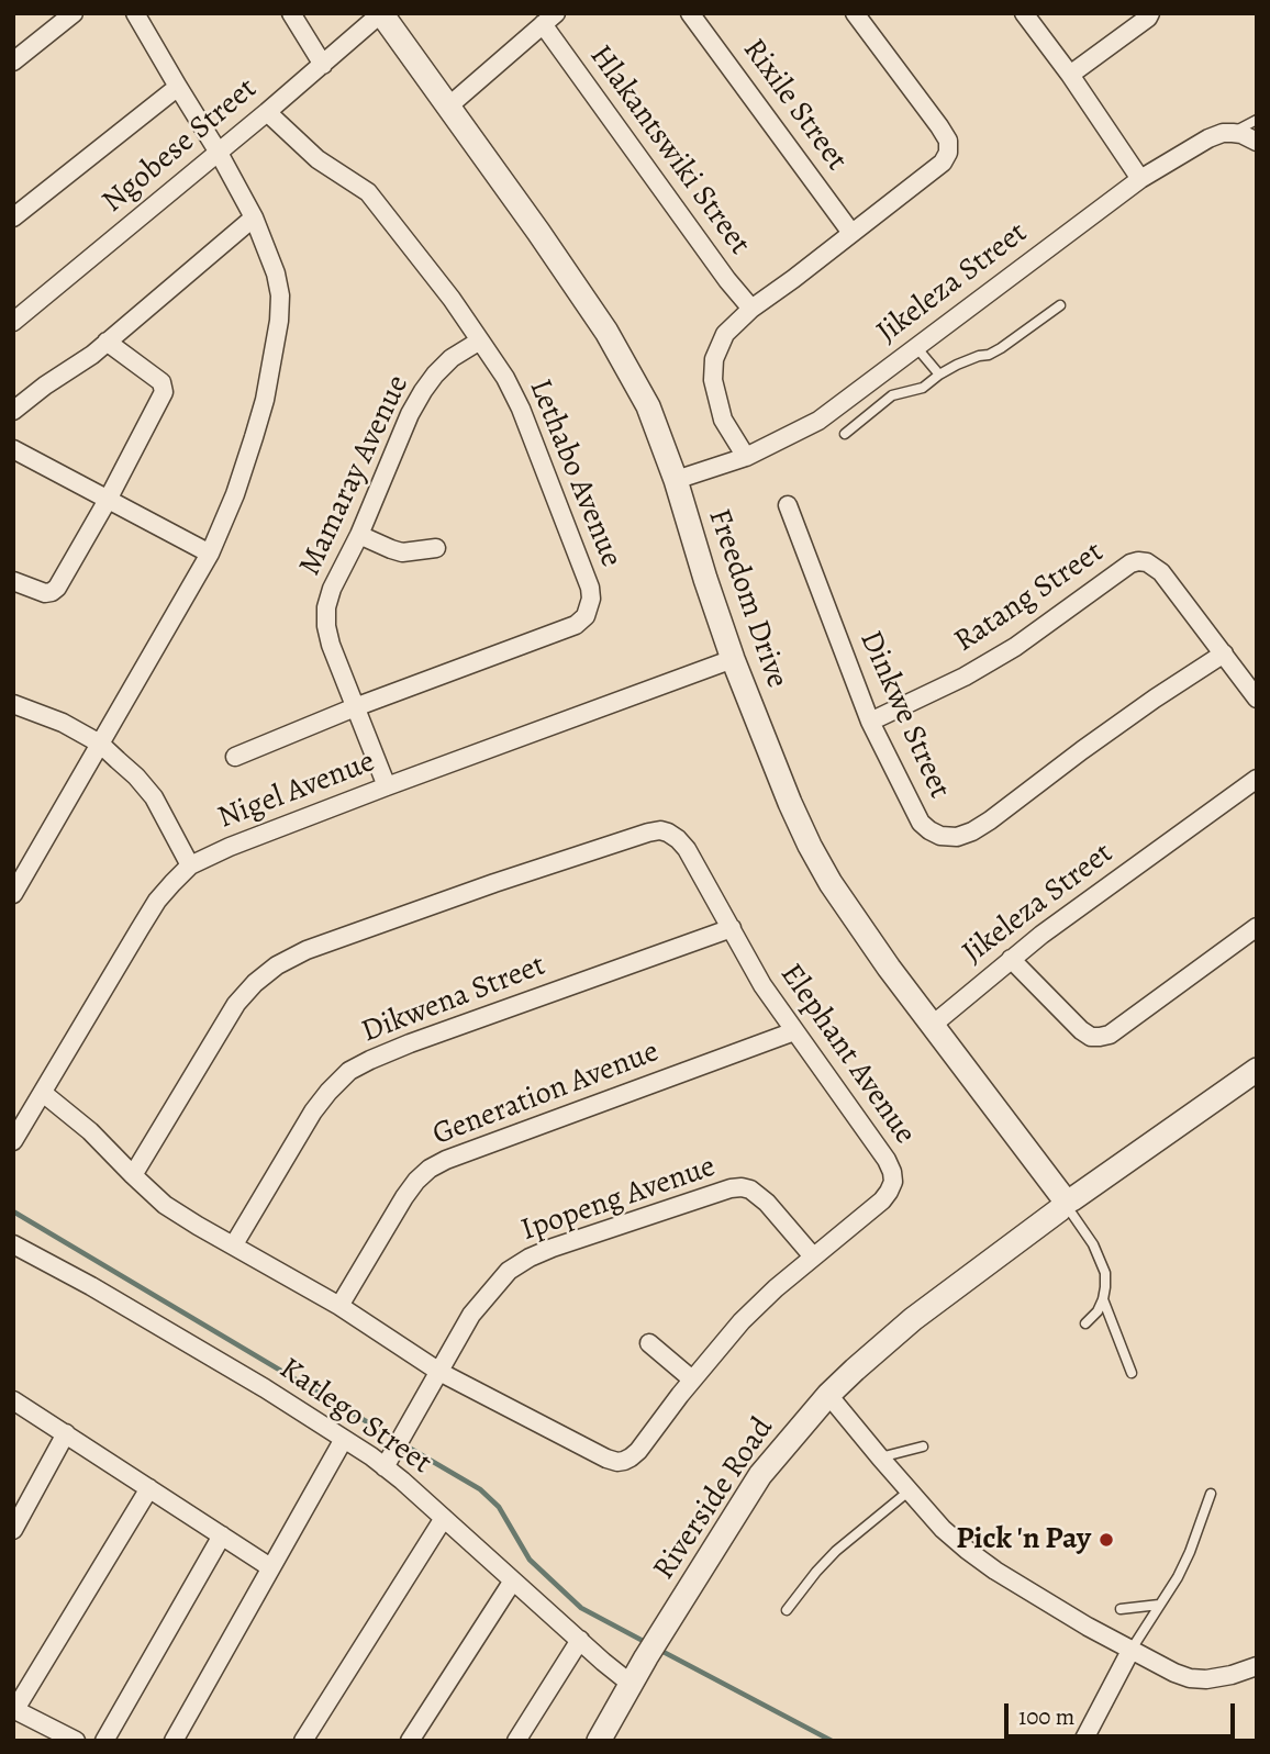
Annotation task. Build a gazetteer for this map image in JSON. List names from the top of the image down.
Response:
{
  "streets": {
    "street": [
      "Rixile Street",
      "Ngobese Street",
      "Hlakantswiki Street",
      "Jikeleza Street",
      "Lethabo Avenue",
      "Mamaray Avenue",
      "Ratang Street",
      "Freedom Drive",
      "Dinkwe Street",
      "Nigel Avenue",
      "Dikwena Street",
      "Elephant Avenue",
      "Generation Avenue",
      "Ipopeng Avenue",
      "Katlego Street",
      "Riverside Road"
    ]
  },
  "crossings": [
    ["Ngobese Street", "Lethabo Avenue"],
    ["Ngobese Street", "Freedom Drive"],
    ["Jikeleza Street", "Freedom Drive"],
    ["Lethabo Avenue", "Mamaray Avenue"],
    ["Mamaray Avenue", "Nigel Avenue"],
    ["Ratang Street", "Dinkwe Street"],
    ["Freedom Drive", "Nigel Avenue"],
    ["Freedom Drive", "Riverside Road"],
    ["Dikwena Street", "Elephant Avenue"],
    ["Elephant Avenue", "Generation Avenue"],
    ["Elephant Avenue", "Ipopeng Avenue"],
    ["Ipopeng Avenue", "Katlego Street"],
    ["Katlego Street", "Riverside Road"]
  ],
  "places": ["Pick 'n Pay"],
  "scale_bar": "100 m"
}
